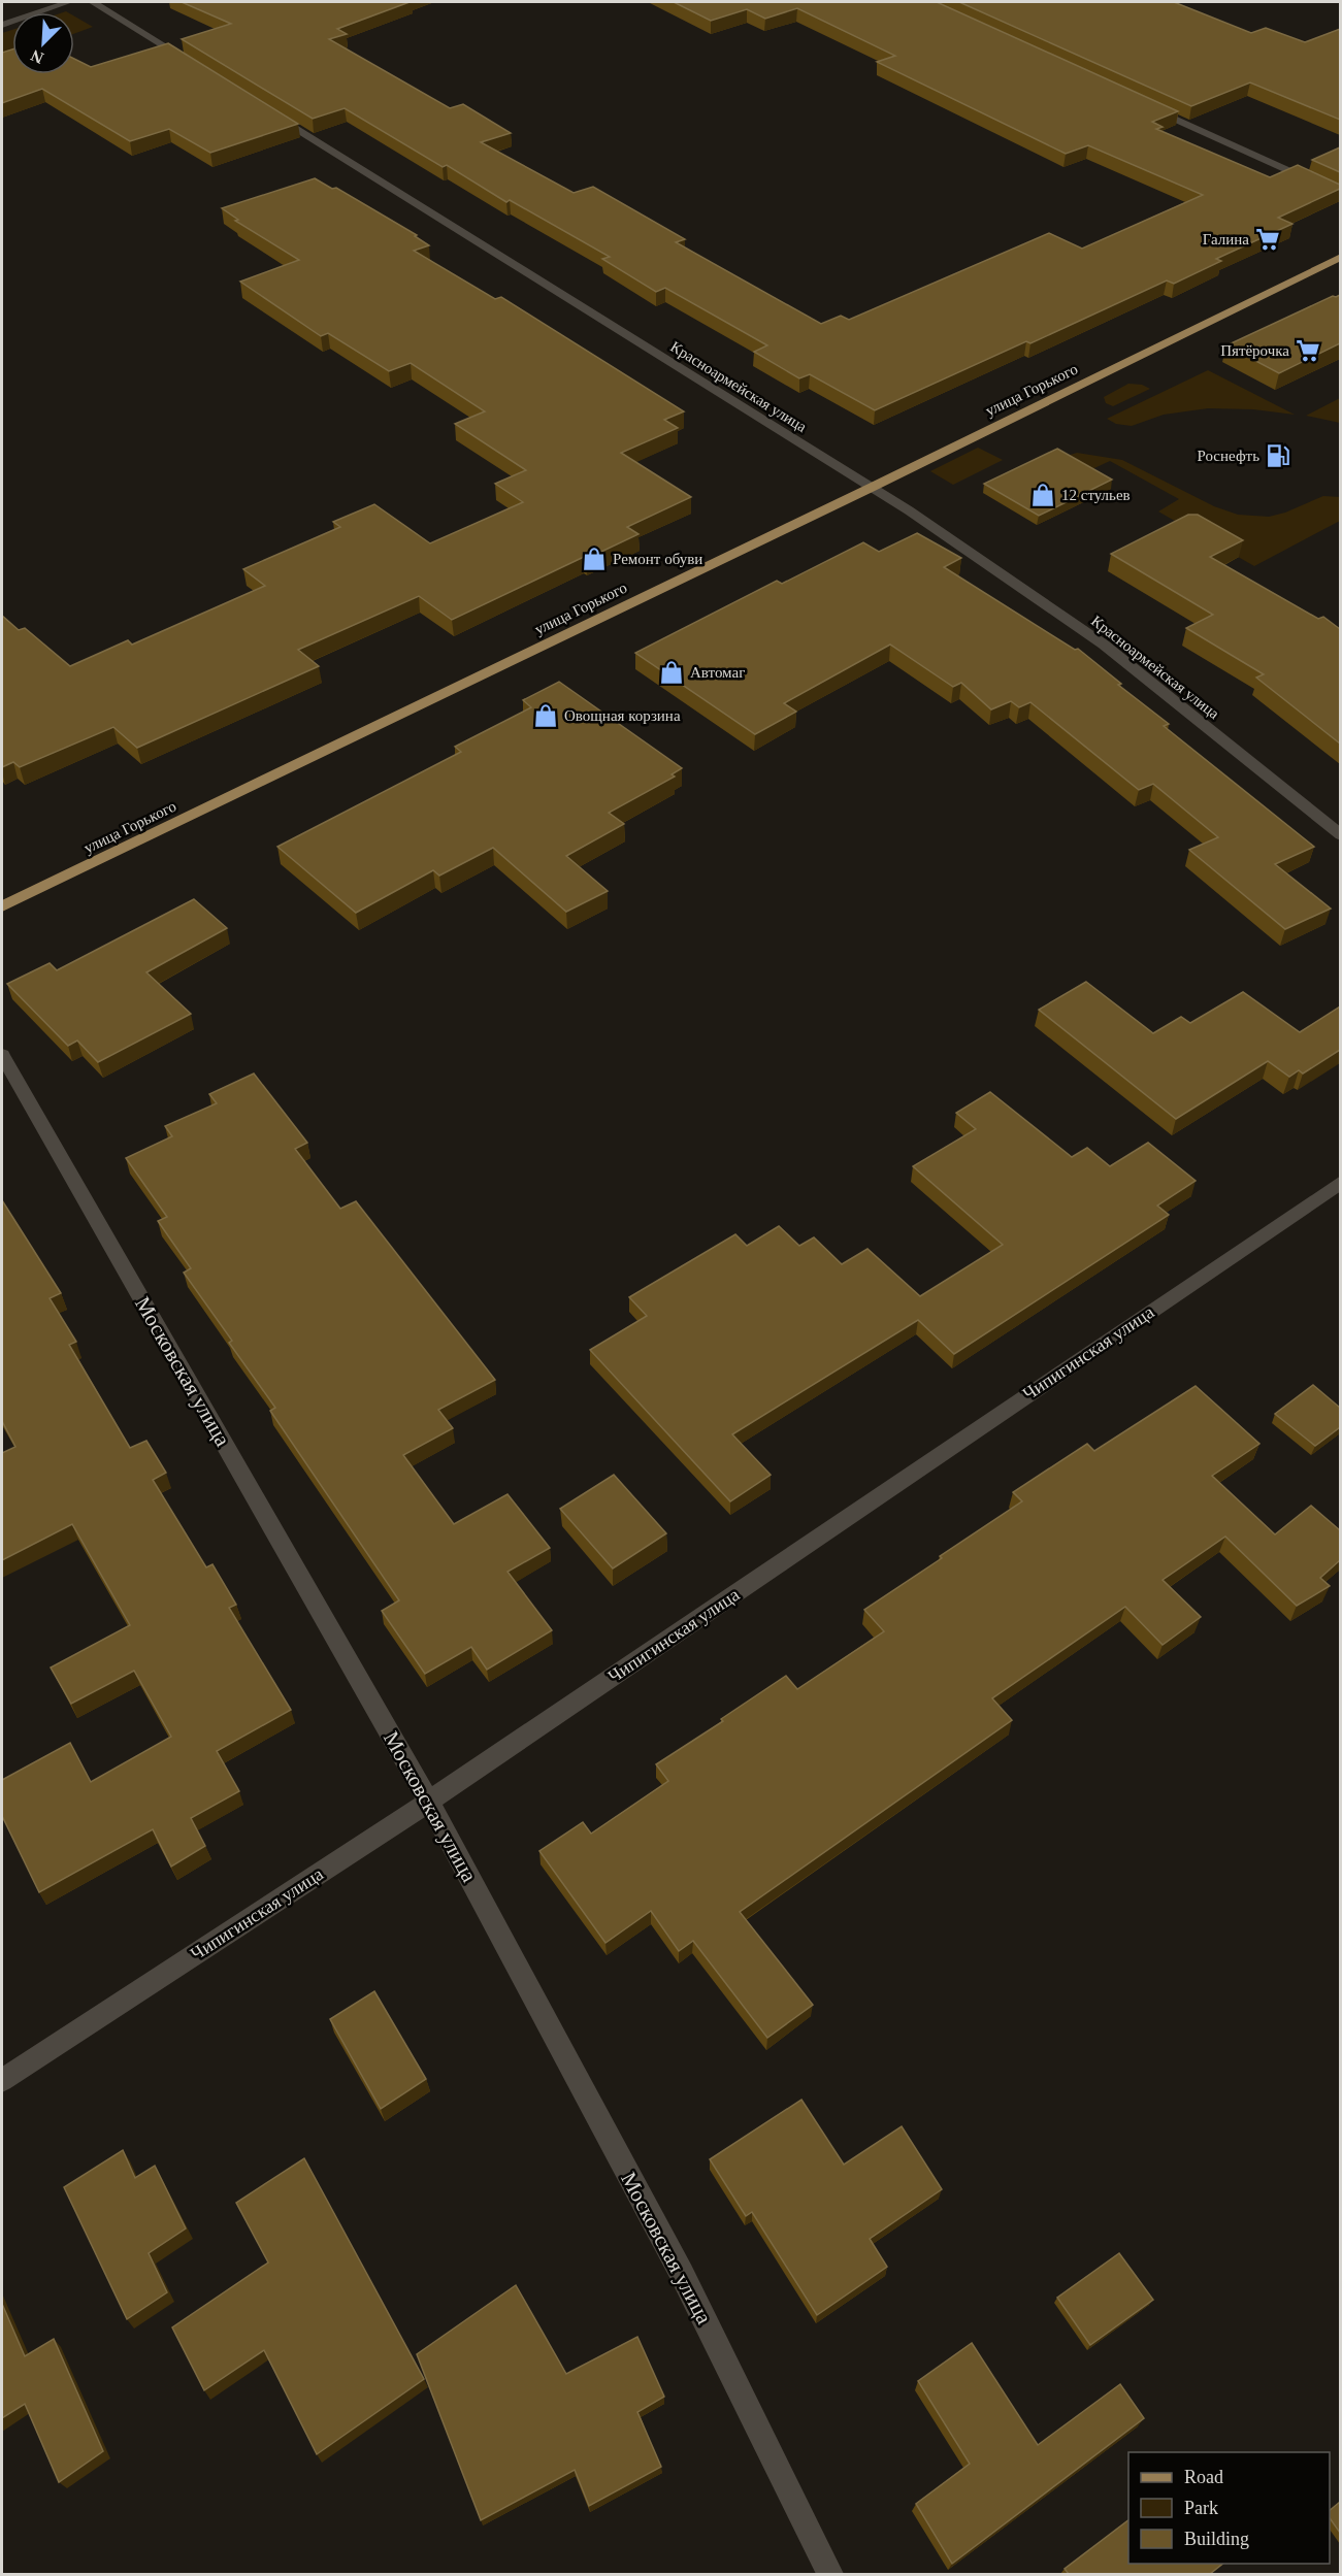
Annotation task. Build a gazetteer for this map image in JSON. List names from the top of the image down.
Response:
{
  "streets": {
    "main road": ["улица Горького"],
    "street": ["Красноармейская улица", "Чипигинская улица", "Московская улица"]
  },
  "crossings": [
    ["Красноармейская улица", "улица Горького"],
    ["Чипигинская улица", "Московская улица"]
  ],
  "places": {
    "supermarket": ["Галина", "Пятёрочка"],
    "fuel station": ["Роснефть"],
    "shop": [
      "12 стульев",
      "Ремонт обуви",
      "Автомаг",
      "Овощная корзина"
    ]
  },
  "legend": ["Road", "Park", "Building"],
  "north": "bottom left"
}
